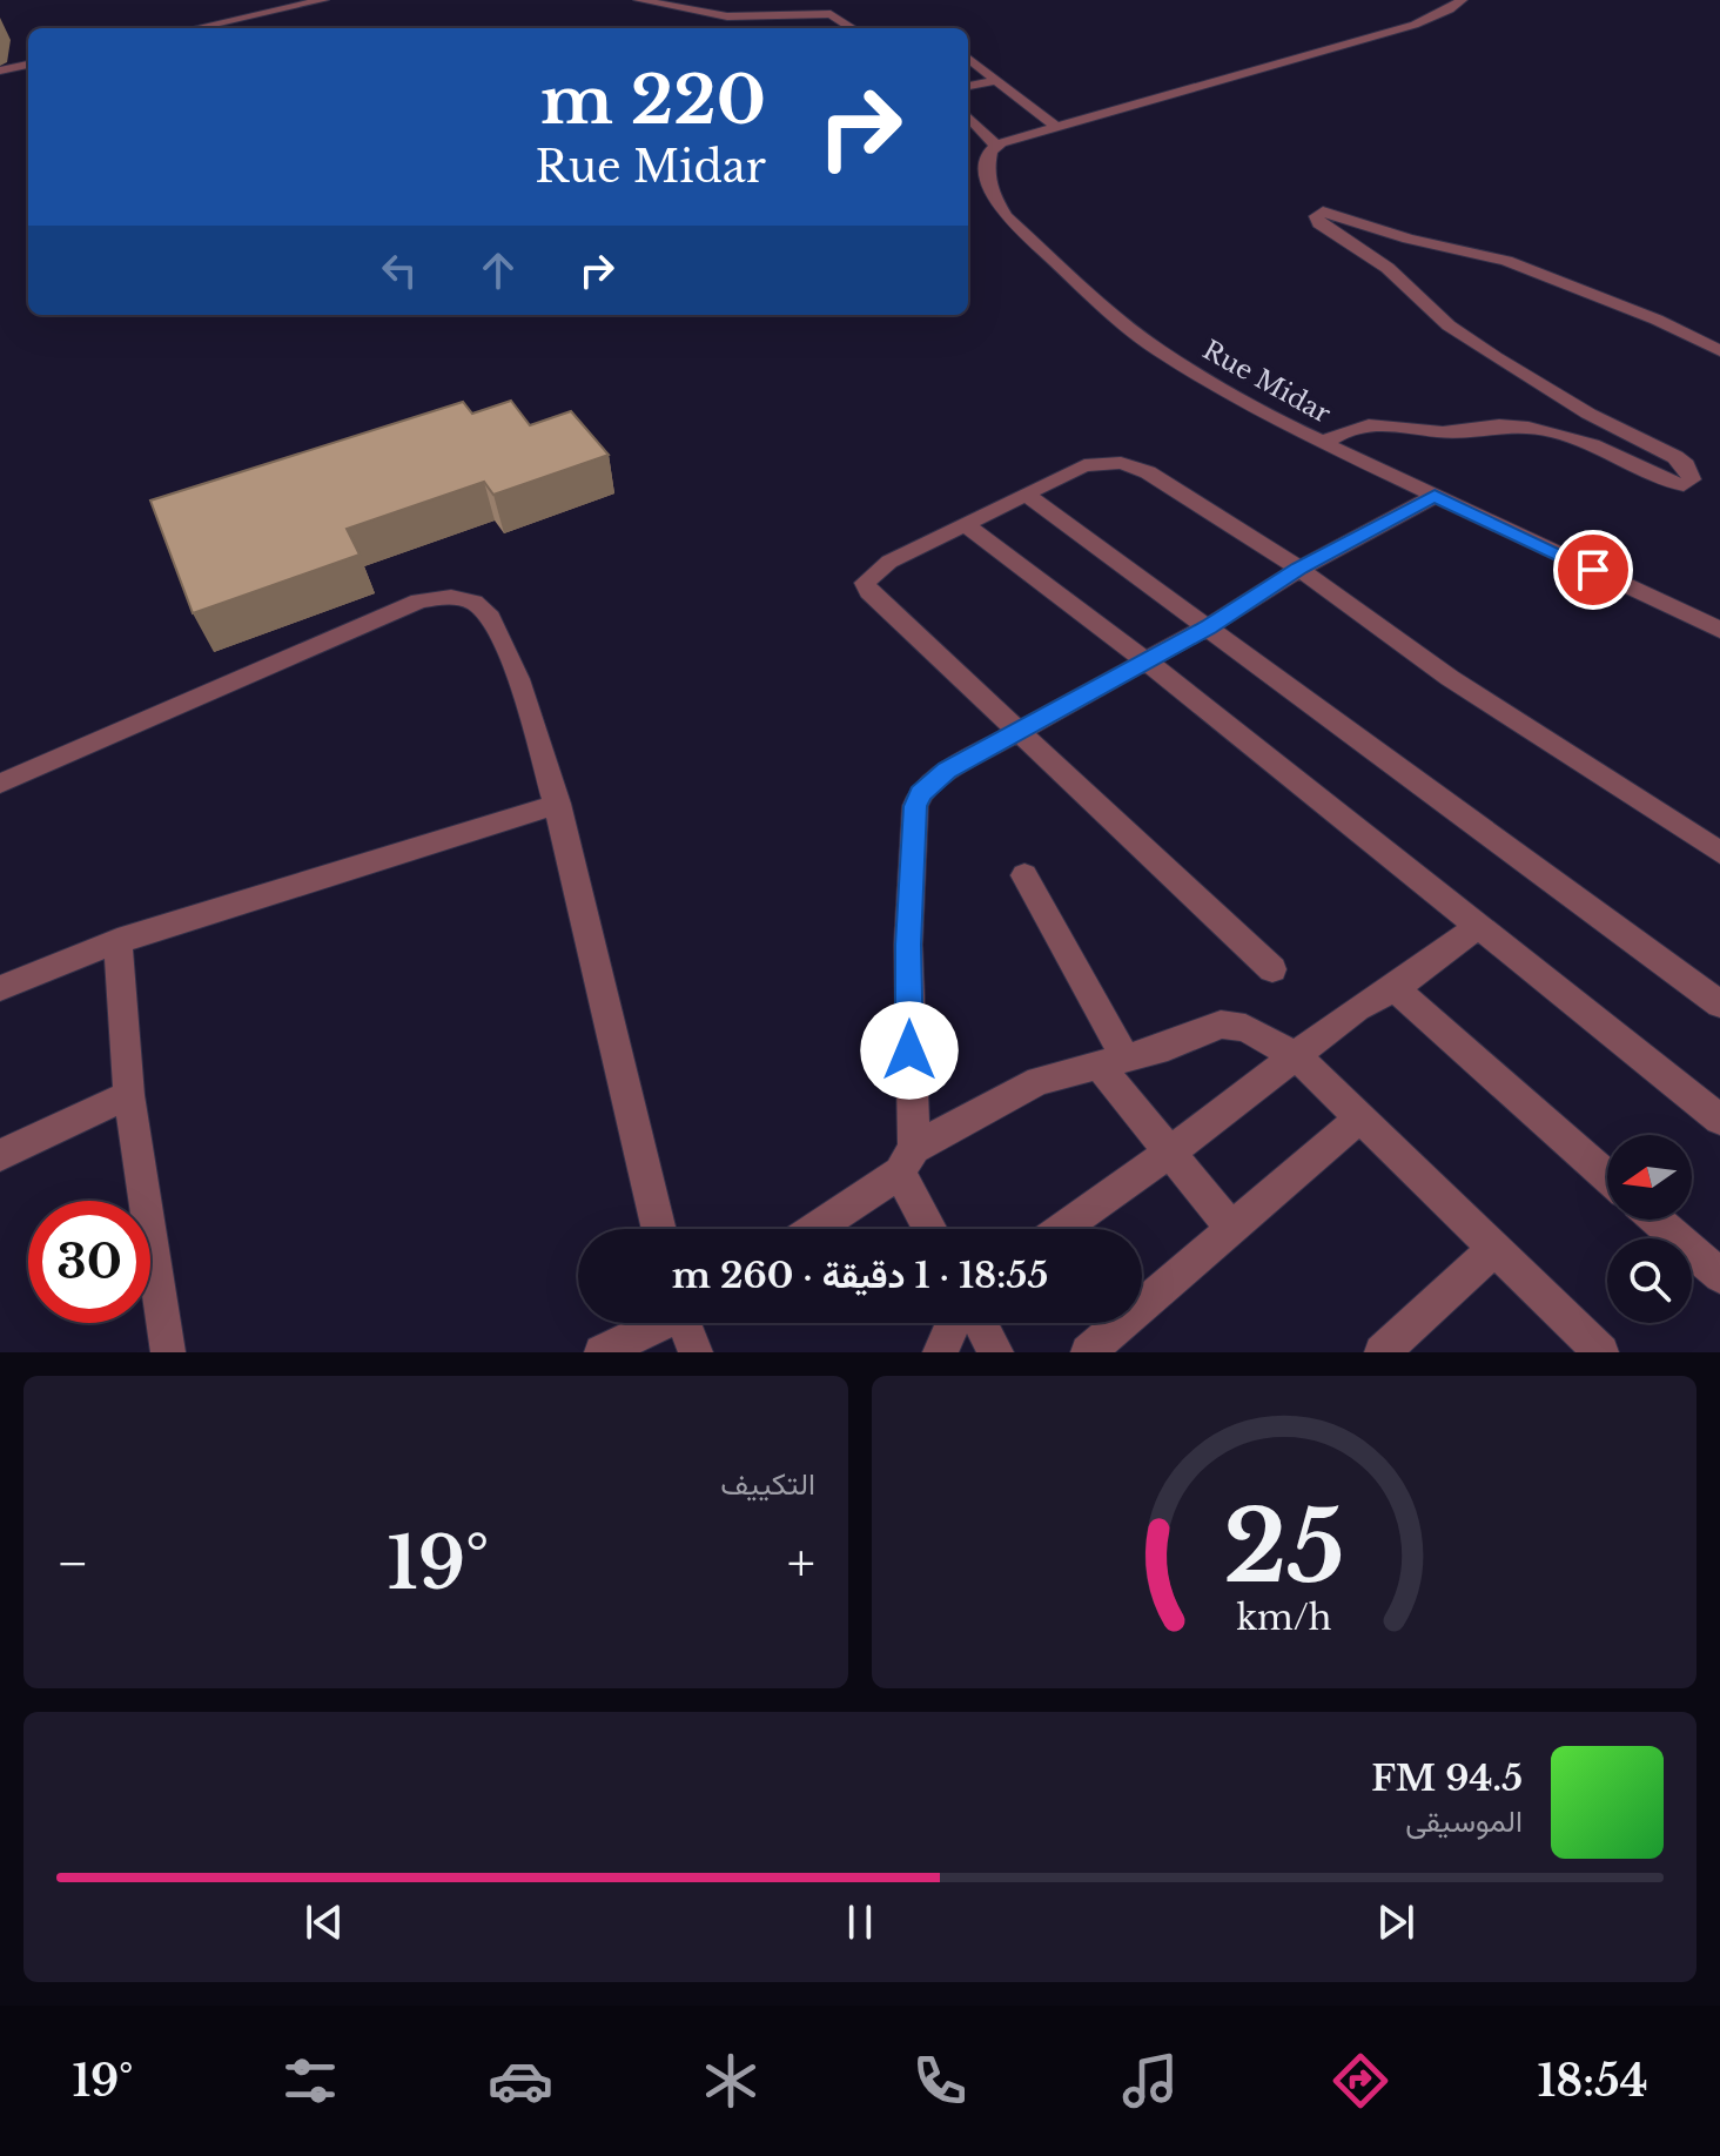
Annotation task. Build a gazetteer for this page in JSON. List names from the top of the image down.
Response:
{
  "streets": {
    "street": ["Rue Midar"]
  },
  "north": "left",
  "page": {
    "turn": ["220 m", "Rue Midar"],
    "limit": "30",
    "trip": "18:55 · 1 دقيقة · 260 m",
    "tile": "التكييف",
    "heat": ["−", "19°", "+"],
    "song": ["94.5 FM", "الموسيقى"],
    "tabs": ["18:54", "19°"],
    "gauge": ["25", "km/h"]
  }
}
